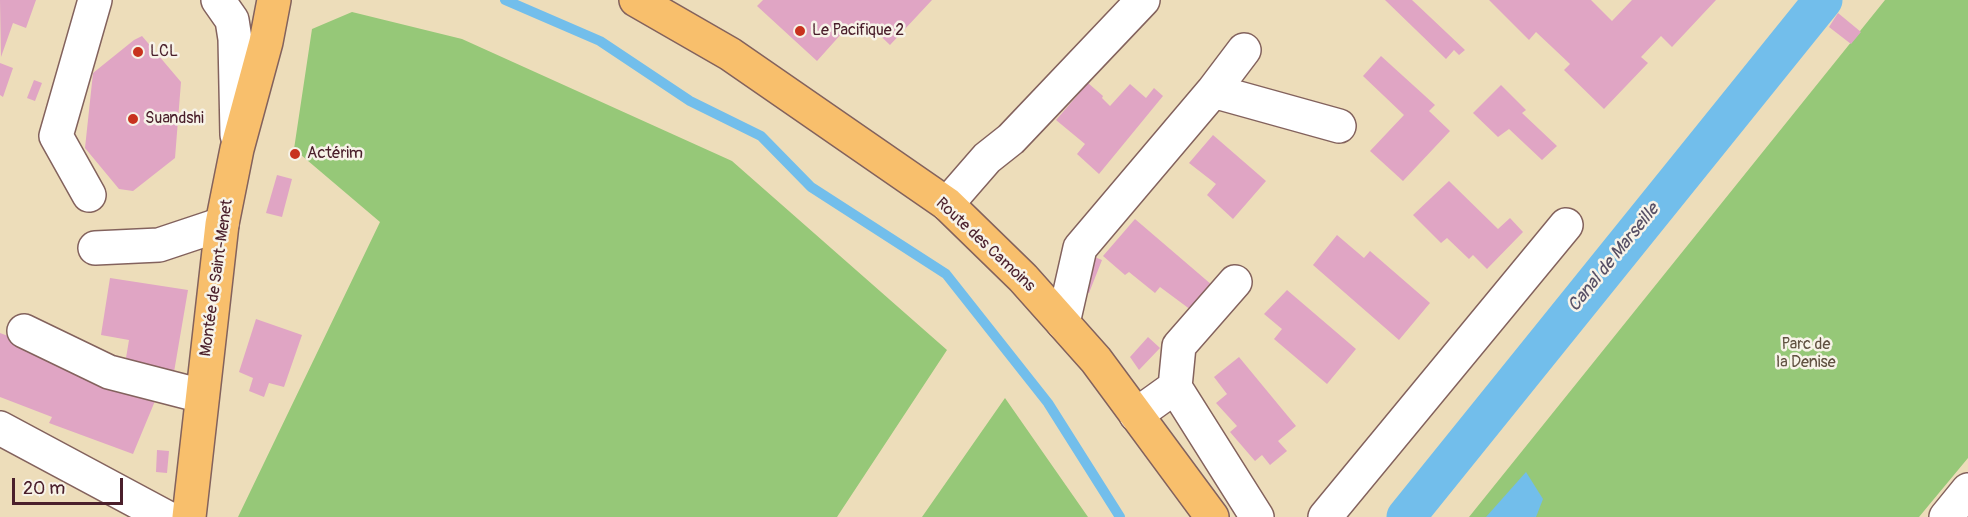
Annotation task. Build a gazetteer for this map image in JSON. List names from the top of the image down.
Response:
{
  "streets": {
    "main road": ["Route des Camoins", "Montée de Saint-Menet"]
  },
  "water": ["Canal de Marseille"],
  "parks": ["Parc de la Denise"],
  "places": [
    "Le Pacifique 2",
    "LCL",
    "Suandshi",
    "Actérim"
  ],
  "scale_bar": "20 m"
}
